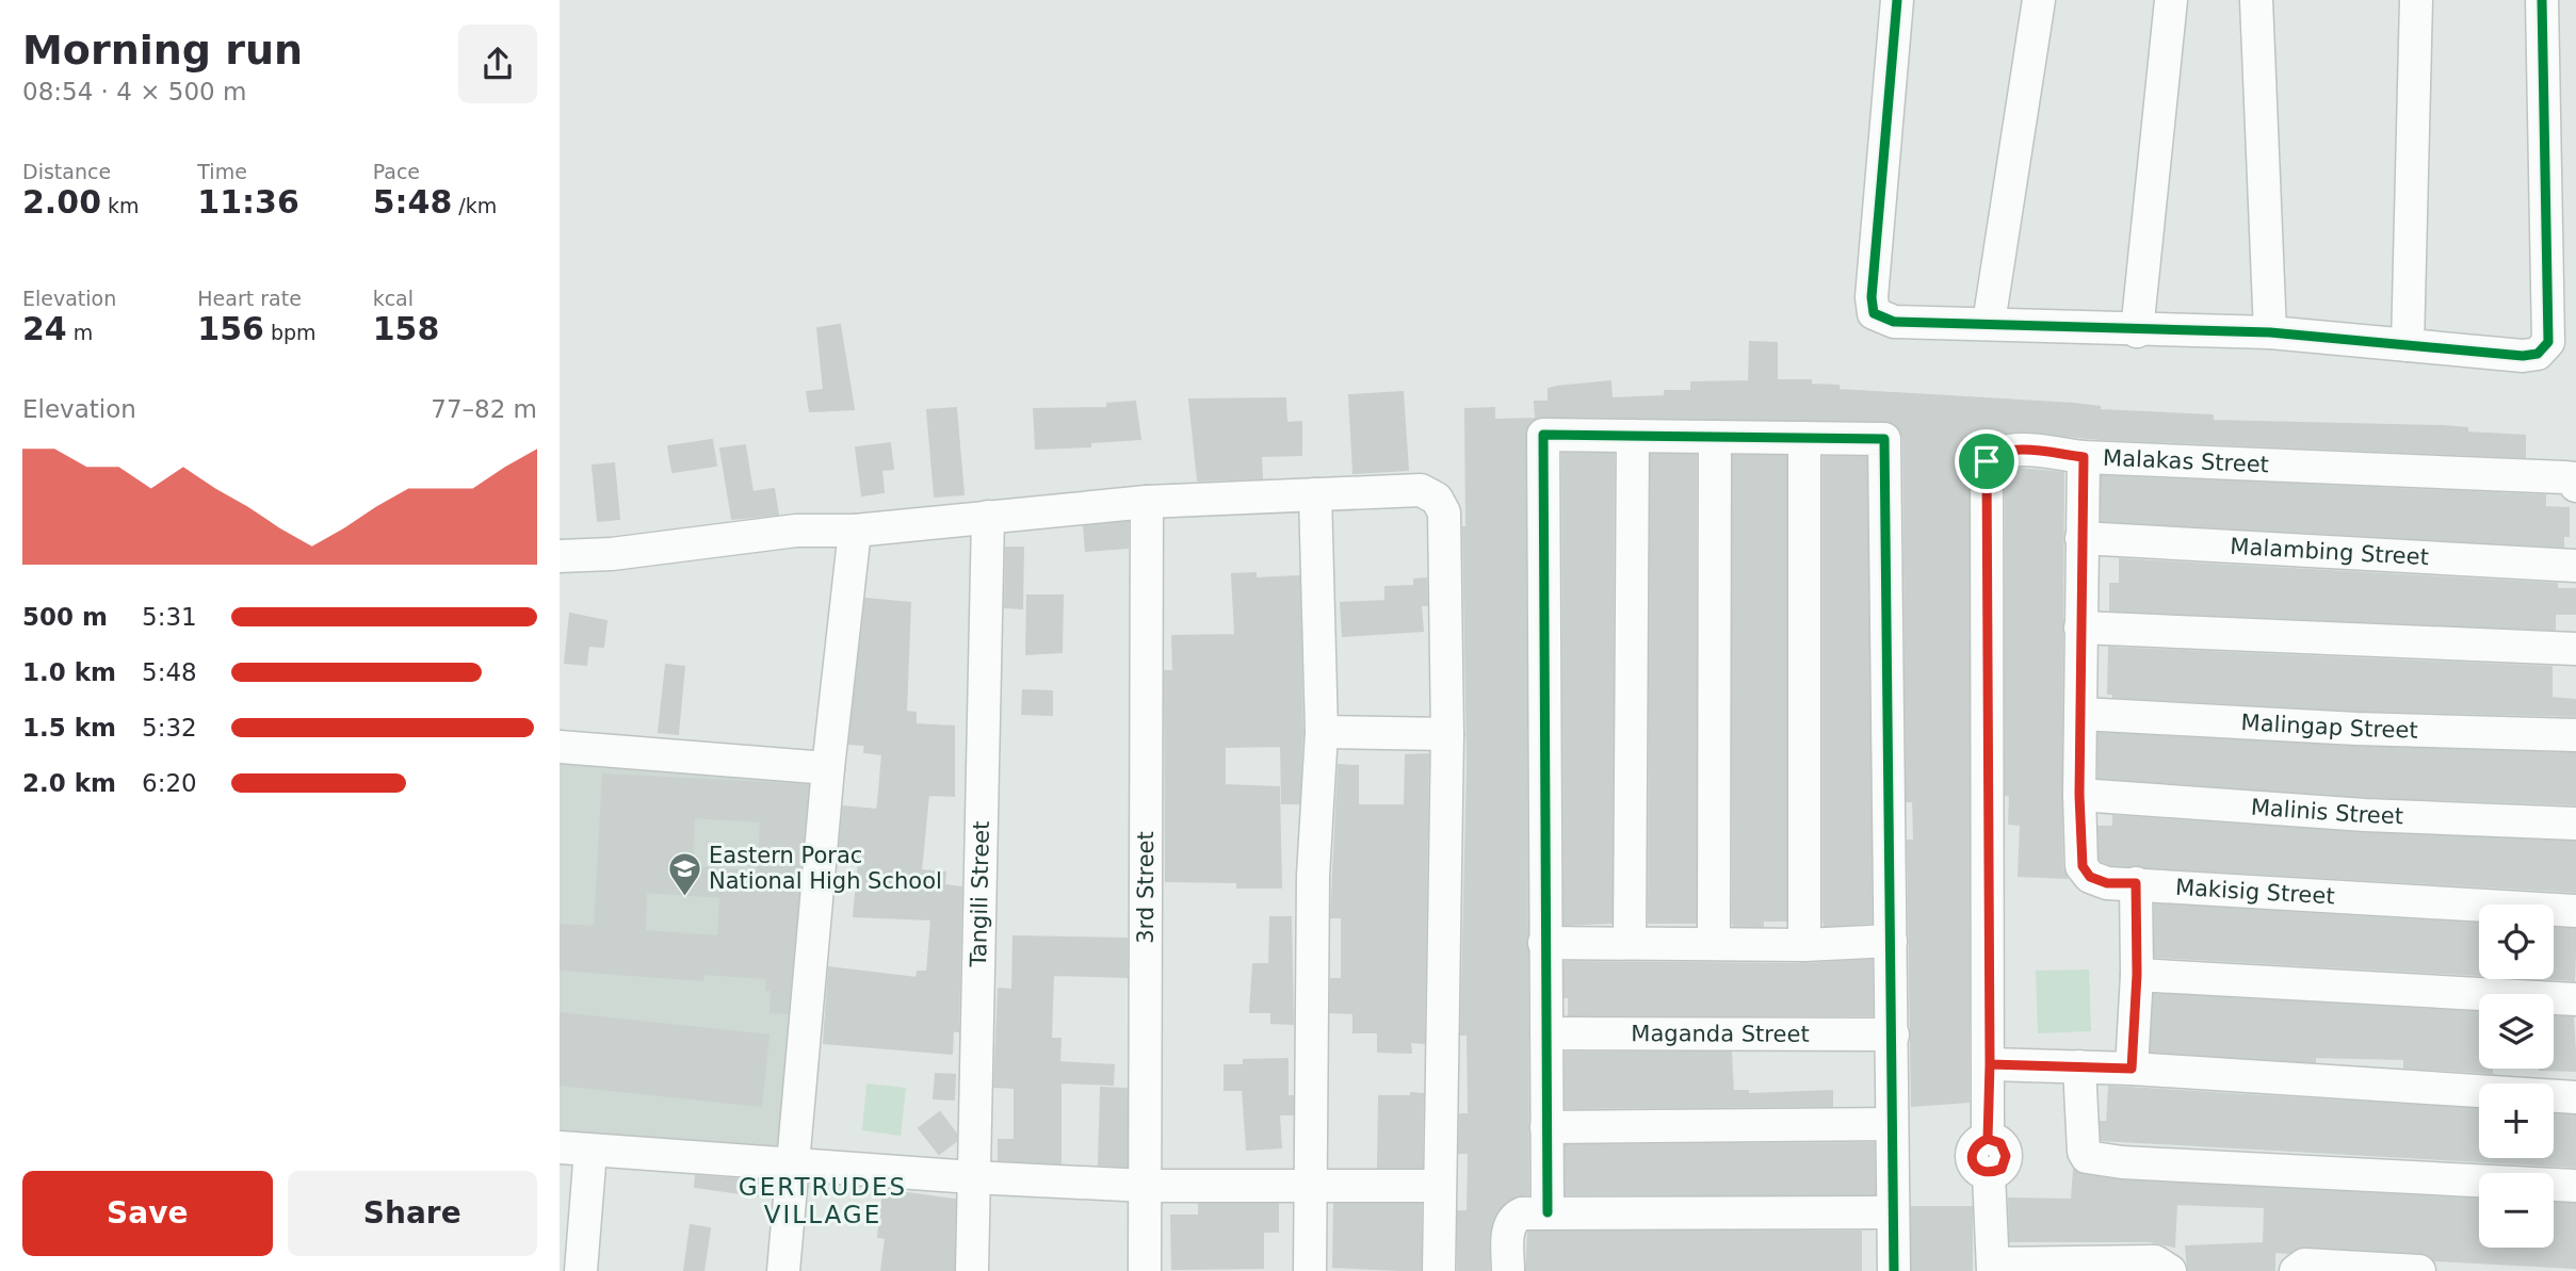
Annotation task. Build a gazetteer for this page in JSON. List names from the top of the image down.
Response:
{
  "streets": {
    "street": [
      "Malakas Street",
      "Malambing Street",
      "Malingap Street",
      "Malinis Street",
      "3rd Street",
      "Makisig Street",
      "Tangili Street",
      "Maganda Street"
    ]
  },
  "crossings": [
    ["Malakas Street", "Makisig Street"],
    ["Malambing Street", "Makisig Street"],
    ["Malingap Street", "Makisig Street"],
    ["Malinis Street", "Makisig Street"]
  ],
  "districts": ["GERTRUDES VILLAGE"],
  "places": {
    "school or university": ["Eastern Porac National High School"]
  },
  "page": {
    "heading": ["Morning run", "08:54 · 4 × 500 m"],
    "stats": [
      ["Distance", "2.00 km"],
      ["Time", "11:36"],
      ["Pace", "5:48 /km"],
      ["Elevation", "24 m"],
      ["Heart rate", "156 bpm"],
      ["kcal", "158"]
    ],
    "chart": ["Elevation", "77–82 m"],
    "list": [
      {
        "name": "500 m",
        "note": "5:31"
      },
      {
        "name": "1.0 km",
        "note": "5:48"
      },
      {
        "name": "1.5 km",
        "note": "5:32"
      },
      {
        "name": "2.0 km",
        "note": "6:20"
      }
    ],
    "map_buttons": ["+", "−"],
    "buttons": ["Save", "Share"]
  }
}
